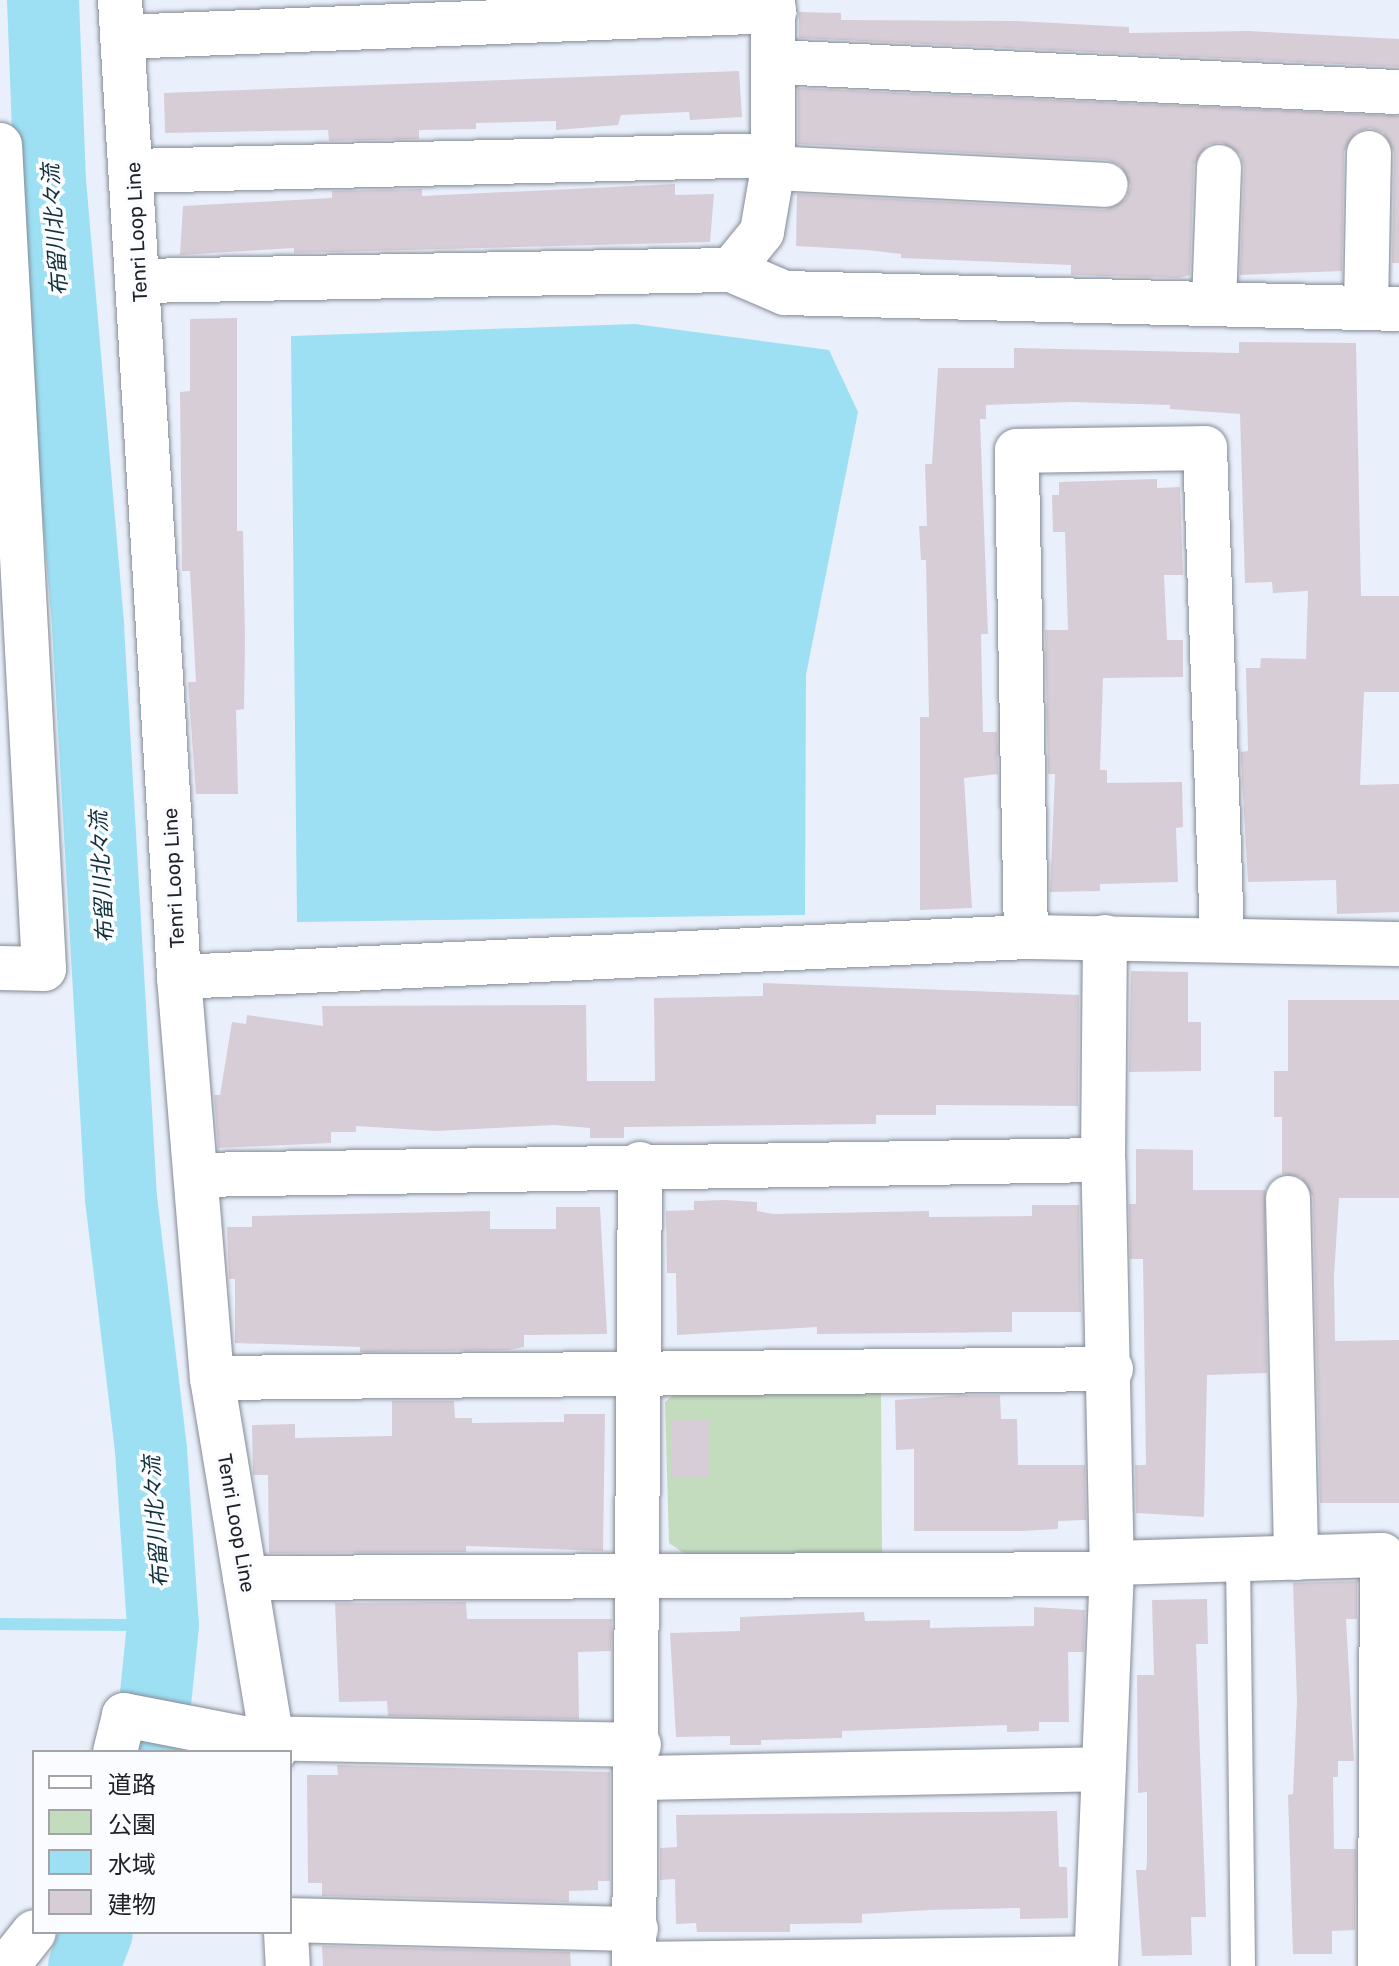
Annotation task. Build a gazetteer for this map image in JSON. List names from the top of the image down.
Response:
{
  "streets": {
    "street": ["Tenri Loop Line"]
  },
  "water": ["布留川北々流"],
  "legend": [
    "道路",
    "公園",
    "水域",
    "建物"
  ]
}
